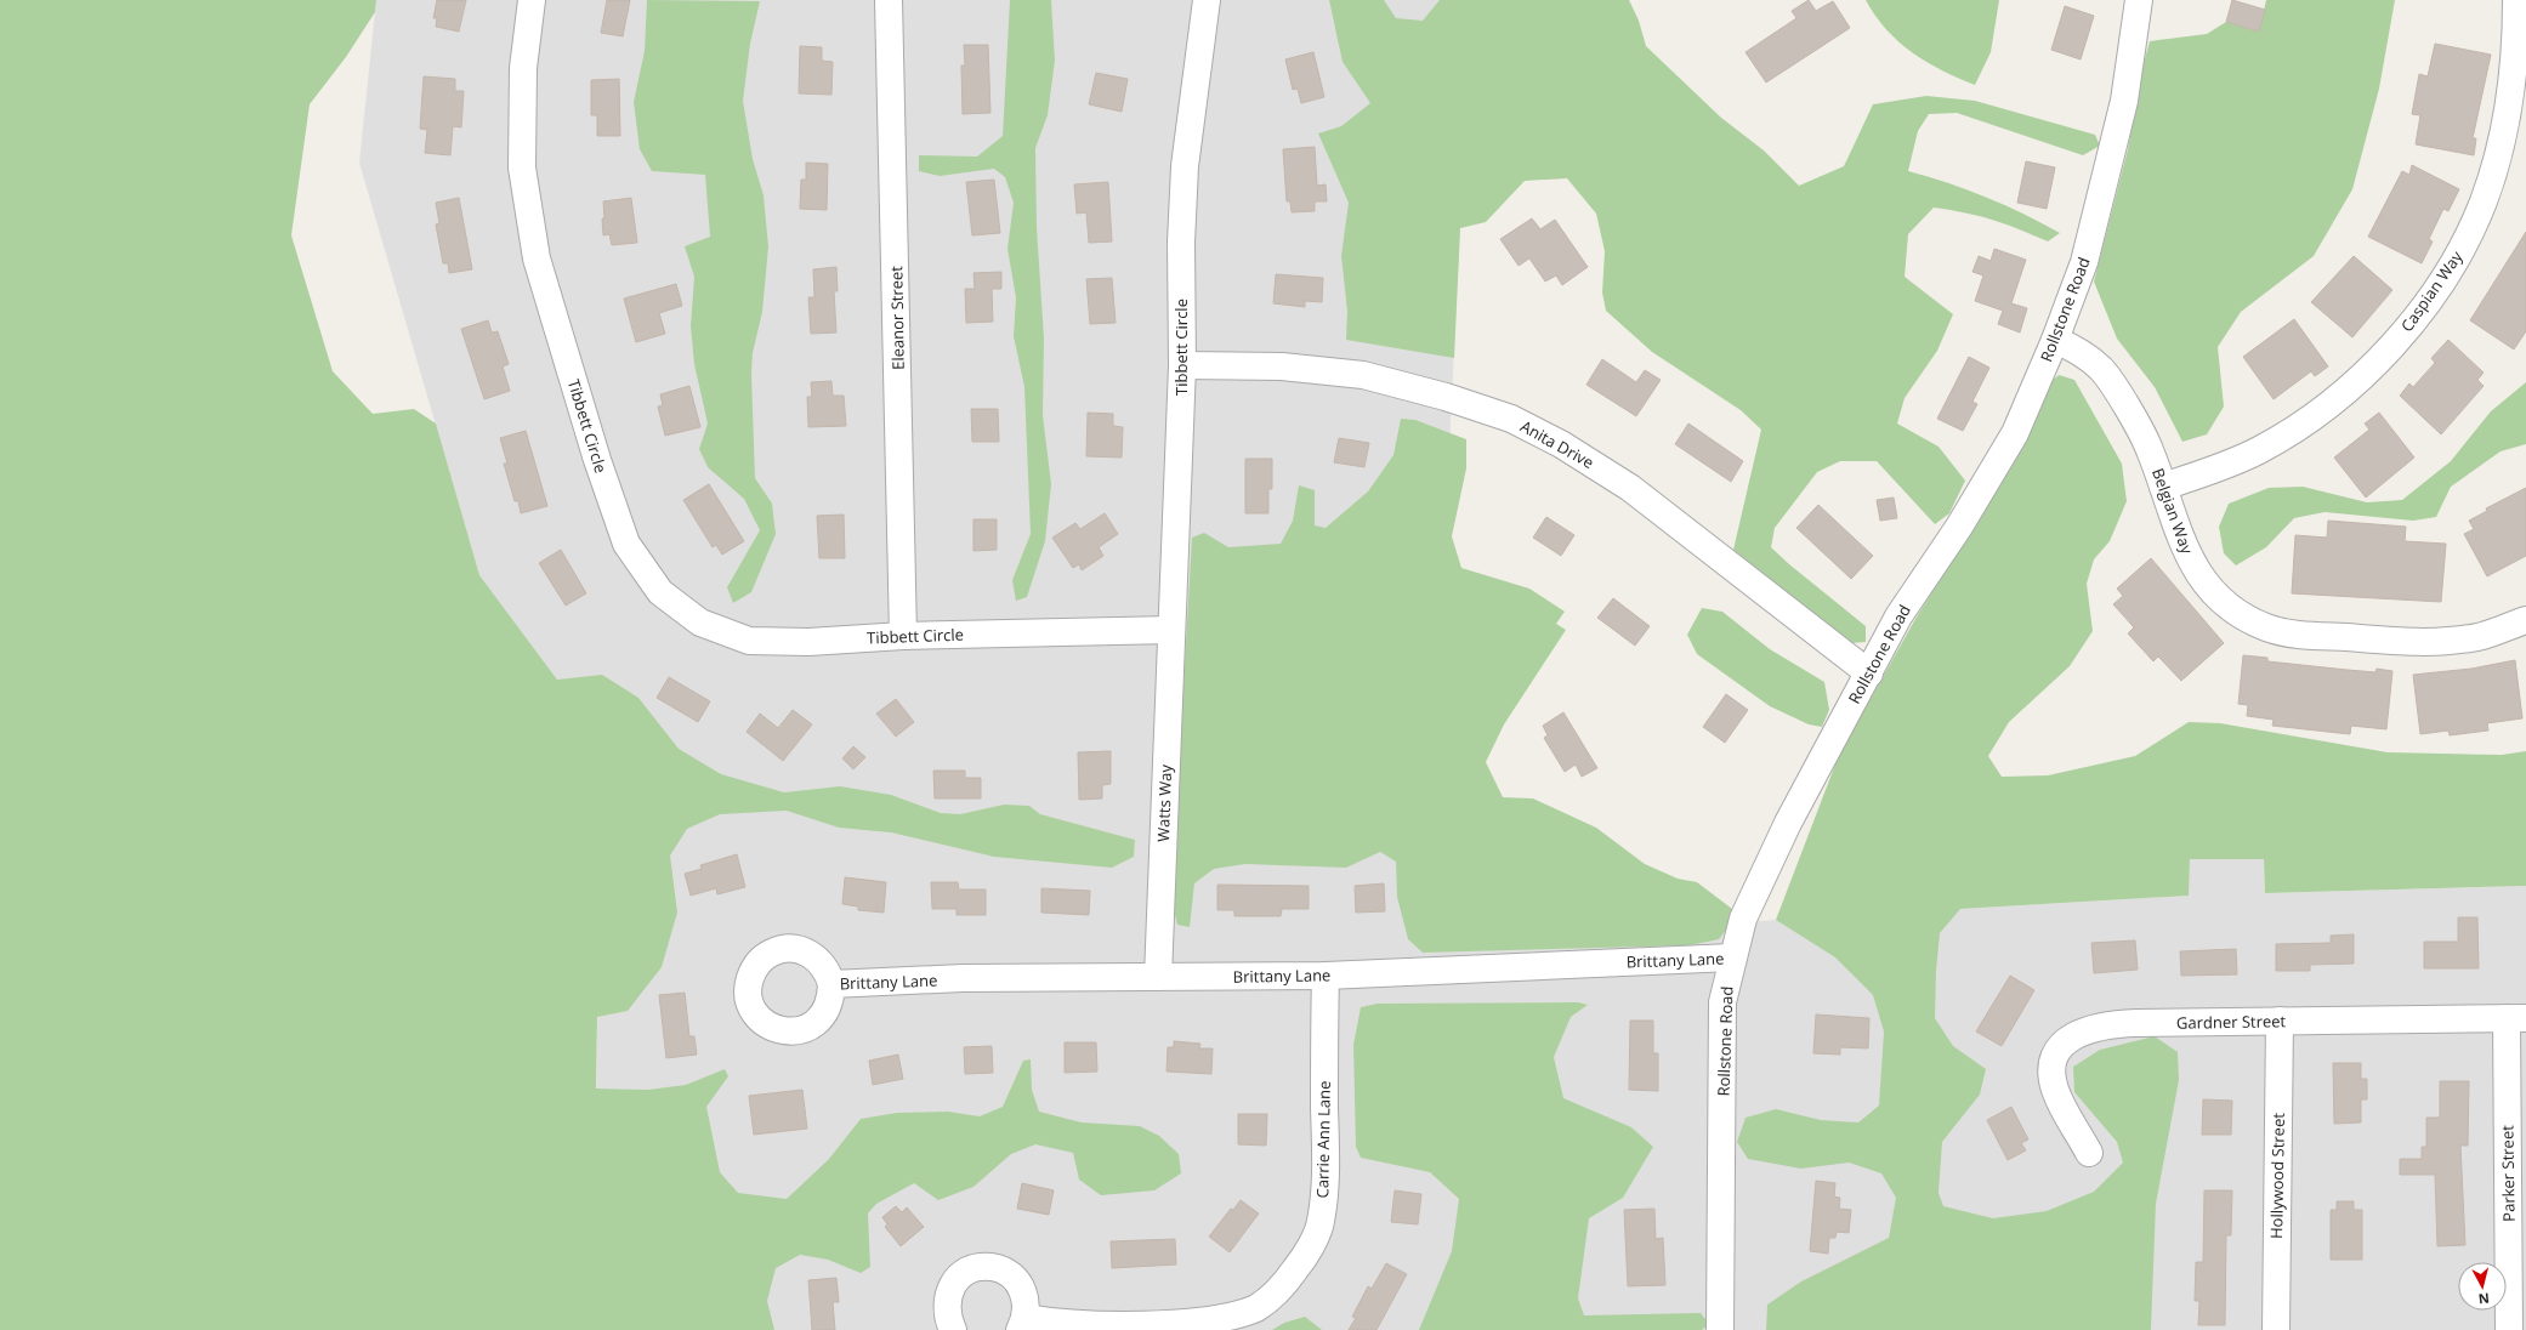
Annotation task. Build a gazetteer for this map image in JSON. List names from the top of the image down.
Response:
{
  "streets": {
    "street": [
      "Caspian Way",
      "Rollstone Road",
      "Eleanor Street",
      "Tibbett Circle",
      "Anita Drive",
      "Belgian Way",
      "Watts Way",
      "Brittany Lane",
      "Gardner Street",
      "Carrie Ann Lane",
      "Parker Street",
      "Hollywood Street"
    ]
  },
  "crossings": [
    ["Caspian Way", "Belgian Way"],
    ["Rollstone Road", "Anita Drive"],
    ["Rollstone Road", "Belgian Way"],
    ["Rollstone Road", "Brittany Lane"],
    ["Eleanor Street", "Tibbett Circle"],
    ["Tibbett Circle", "Anita Drive"],
    ["Tibbett Circle", "Watts Way"],
    ["Watts Way", "Brittany Lane"],
    ["Brittany Lane", "Carrie Ann Lane"],
    ["Gardner Street", "Parker Street"],
    ["Gardner Street", "Hollywood Street"]
  ],
  "north": "bottom"
}
